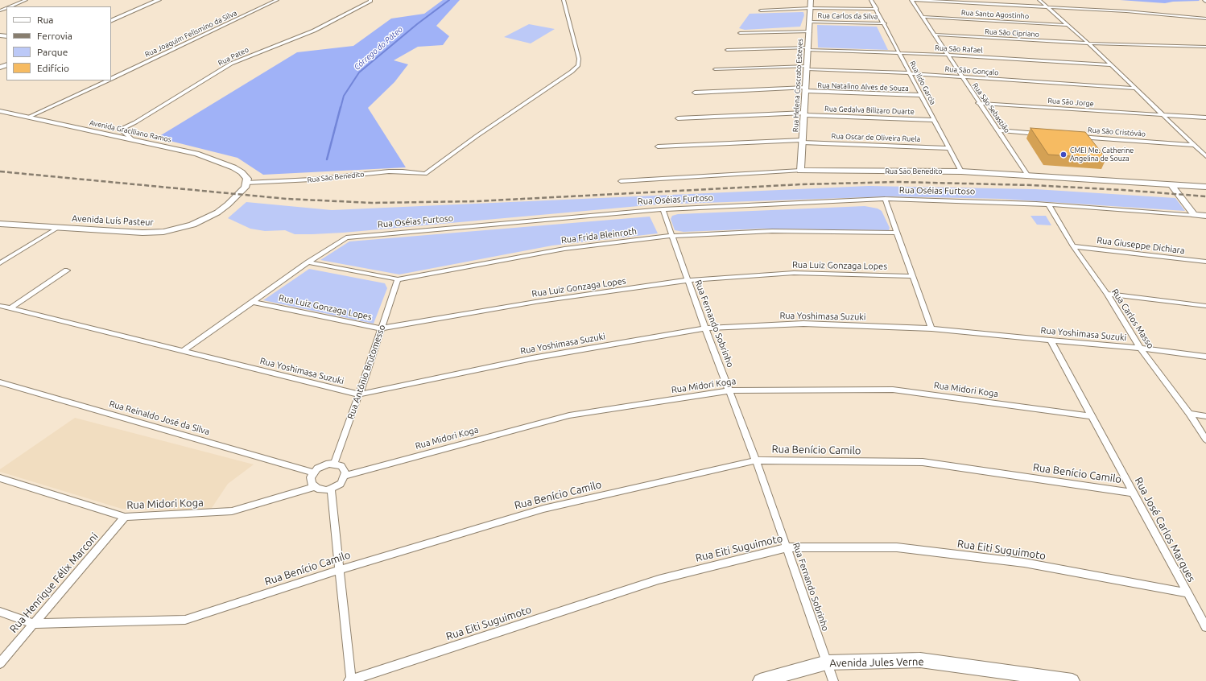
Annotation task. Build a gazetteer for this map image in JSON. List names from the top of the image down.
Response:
{
  "streets": {
    "street": [
      "Rua Santo Agostinho",
      "Rua Carlos da Silva",
      "Rua São Cipriano",
      "Rua Joaquim Felismino da Silva",
      "Rua São Rafael",
      "Rua Pateo",
      "Rua São Gonçalo",
      "Rua Ildo Garcia",
      "Rua Helena Coscrato Esteves",
      "Rua Natalino Alves de Souza",
      "Rua São Jorge",
      "Rua São Sebastião",
      "Rua Gedalva Bilizaro Duarte",
      "Avenida Graciliano Ramos",
      "Rua São Cristóvão",
      "Rua Oscar de Oliveira Ruela",
      "Rua São Benedito",
      "Rua Oséias Furtoso",
      "Avenida Luís Pasteur",
      "Rua Frida Bleinroth",
      "Rua Giuseppe Dichiara",
      "Rua Luiz Gonzaga Lopes",
      "Rua Yoshimasa Suzuki",
      "Rua Carlos Masso",
      "Rua Fernando Sobrinho",
      "Rua Antônio Brutomesso",
      "Rua Midori Koga",
      "Rua Reinaldo José da Silva",
      "Rua Benício Camilo",
      "Rua José Carlos Marques",
      "Rua Eiti Suguimoto",
      "Rua Henrique Félix Marconi",
      "Avenida Jules Verne"
    ]
  },
  "crossings": [
    ["Rua Santo Agostinho", "Rua São Sebastião"],
    ["Rua Carlos da Silva", "Rua Ildo Garcia"],
    ["Rua Carlos da Silva", "Rua Helena Coscrato Esteves"],
    ["Rua São Cipriano", "Rua São Sebastião"],
    ["Rua Joaquim Felismino da Silva", "Avenida Graciliano Ramos"],
    ["Rua São Rafael", "Rua Ildo Garcia"],
    ["Rua São Rafael", "Rua Helena Coscrato Esteves"],
    ["Rua São Rafael", "Rua São Sebastião"],
    ["Rua Pateo", "Avenida Graciliano Ramos"],
    ["Rua São Gonçalo", "Rua Ildo Garcia"],
    ["Rua São Gonçalo", "Rua Helena Coscrato Esteves"],
    ["Rua São Gonçalo", "Rua São Sebastião"],
    ["Rua Ildo Garcia", "Rua Natalino Alves de Souza"],
    ["Rua Ildo Garcia", "Rua Gedalva Bilizaro Duarte"],
    ["Rua Ildo Garcia", "Rua Oscar de Oliveira Ruela"],
    ["Rua Ildo Garcia", "Rua São Benedito"],
    ["Rua Helena Coscrato Esteves", "Rua Natalino Alves de Souza"],
    ["Rua Helena Coscrato Esteves", "Rua Gedalva Bilizaro Duarte"],
    ["Rua Helena Coscrato Esteves", "Rua Oscar de Oliveira Ruela"],
    ["Rua Helena Coscrato Esteves", "Rua São Benedito"],
    ["Rua São Jorge", "Rua São Sebastião"],
    ["Rua São Sebastião", "Rua São Benedito"],
    ["Avenida Graciliano Ramos", "Rua São Benedito"],
    ["Avenida Graciliano Ramos", "Avenida Luís Pasteur"],
    ["Rua São Benedito", "Avenida Luís Pasteur"],
    ["Rua Oséias Furtoso", "Rua Frida Bleinroth"],
    ["Rua Oséias Furtoso", "Rua Luiz Gonzaga Lopes"],
    ["Rua Oséias Furtoso", "Rua Yoshimasa Suzuki"],
    ["Rua Oséias Furtoso", "Rua Carlos Masso"],
    ["Rua Oséias Furtoso", "Rua Fernando Sobrinho"],
    ["Rua Frida Bleinroth", "Rua Fernando Sobrinho"],
    ["Rua Frida Bleinroth", "Rua Antônio Brutomesso"],
    ["Rua Giuseppe Dichiara", "Rua Carlos Masso"],
    ["Rua Luiz Gonzaga Lopes", "Rua Fernando Sobrinho"],
    ["Rua Luiz Gonzaga Lopes", "Rua Antônio Brutomesso"],
    ["Rua Yoshimasa Suzuki", "Rua Carlos Masso"],
    ["Rua Yoshimasa Suzuki", "Rua Fernando Sobrinho"],
    ["Rua Yoshimasa Suzuki", "Rua Antônio Brutomesso"],
    ["Rua Yoshimasa Suzuki", "Rua José Carlos Marques"],
    ["Rua Fernando Sobrinho", "Rua Midori Koga"],
    ["Rua Fernando Sobrinho", "Rua Benício Camilo"],
    ["Rua Fernando Sobrinho", "Rua Eiti Suguimoto"],
    ["Rua Fernando Sobrinho", "Avenida Jules Verne"],
    ["Rua Antônio Brutomesso", "Rua Midori Koga"],
    ["Rua Antônio Brutomesso", "Rua Reinaldo José da Silva"],
    ["Rua Midori Koga", "Rua Reinaldo José da Silva"],
    ["Rua Midori Koga", "Rua José Carlos Marques"],
    ["Rua Midori Koga", "Rua Henrique Félix Marconi"],
    ["Rua Benício Camilo", "Rua José Carlos Marques"],
    ["Rua Benício Camilo", "Rua Henrique Félix Marconi"],
    ["Rua José Carlos Marques", "Rua Eiti Suguimoto"]
  ],
  "water": ["Córrego do Páteo"],
  "places": ["CMEI Me. Catherine Angelina de Souza"],
  "legend": [
    "Rua",
    "Ferrovia",
    "Parque",
    "Edifício"
  ]
}
